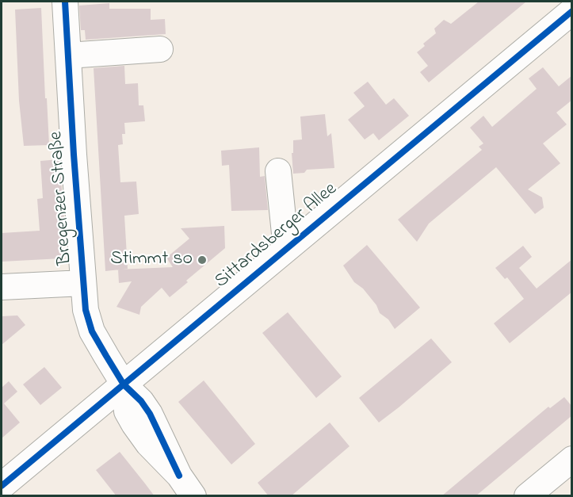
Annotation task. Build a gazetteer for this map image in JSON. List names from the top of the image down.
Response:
{
  "streets": {
    "main road": ["Sittardsberger Allee"],
    "street": ["Bregenzer Straße"]
  },
  "crossings": [
    ["Bregenzer Straße", "Sittardsberger Allee"]
  ],
  "places": ["Stimmt so"]
}
